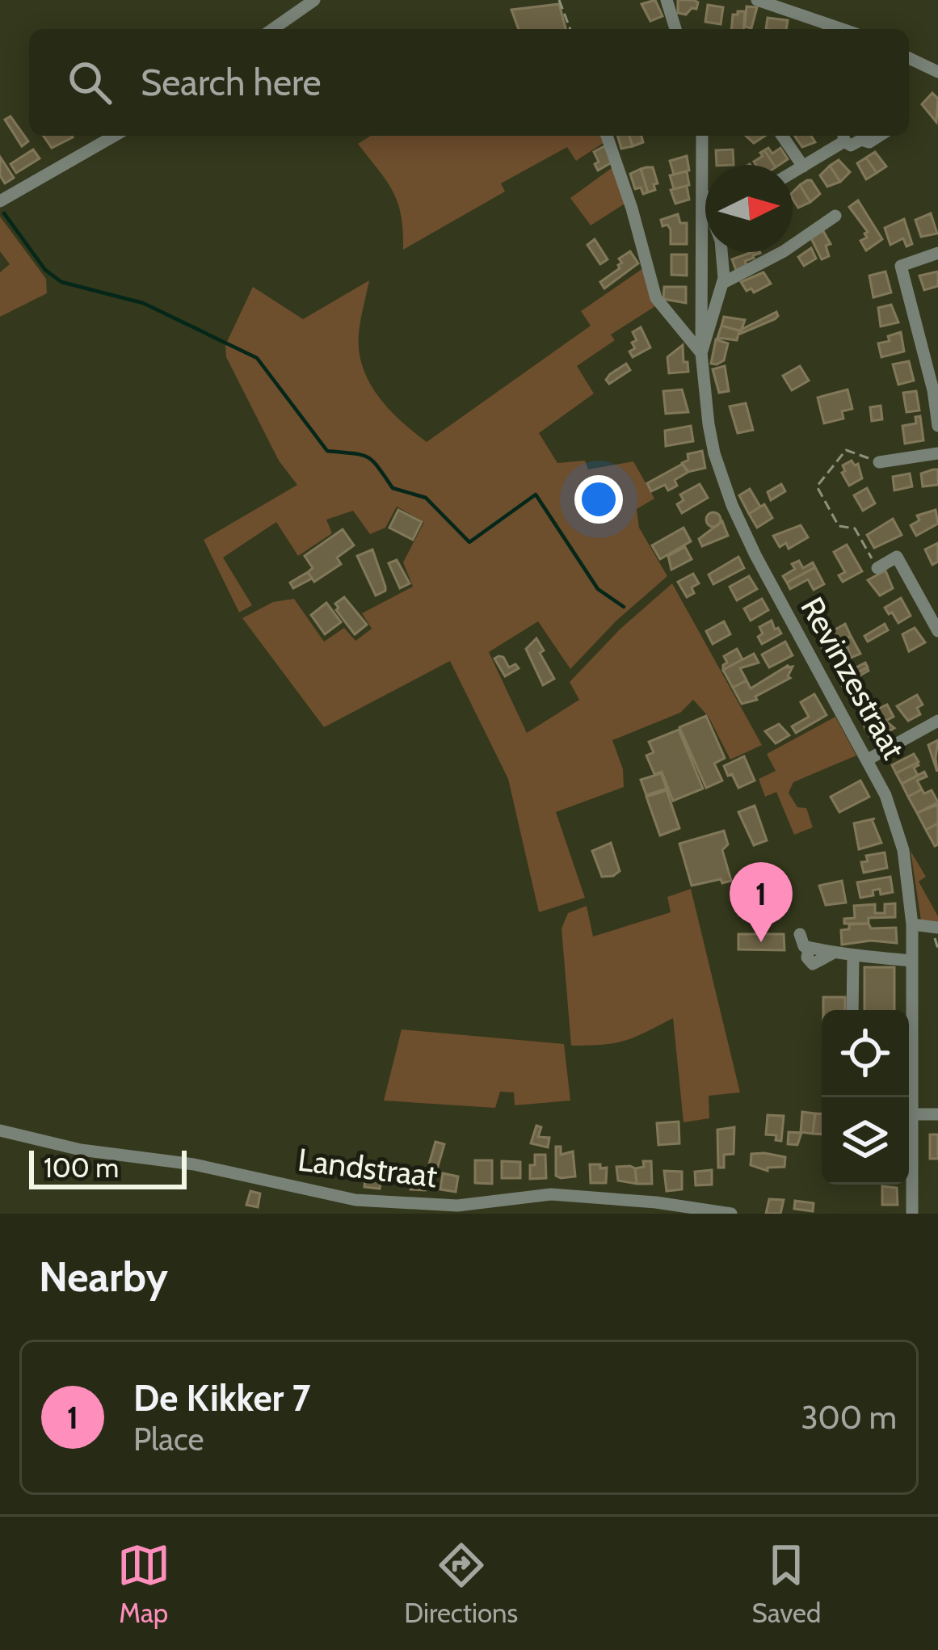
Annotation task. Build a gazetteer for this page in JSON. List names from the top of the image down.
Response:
{
  "streets": {
    "street": ["Revinzestraat", "Landstraat"]
  },
  "scale_bar": "100 m",
  "north": "right",
  "page": {
    "search": "Search here",
    "pins": "1",
    "scale": "100 m",
    "heading": "Nearby",
    "list": [
      {
        "mark": "1",
        "name": "De Kikker 7",
        "note": "Place",
        "value": "300 m"
      }
    ],
    "nav": ["Map", "Directions", "Saved"]
  }
}
